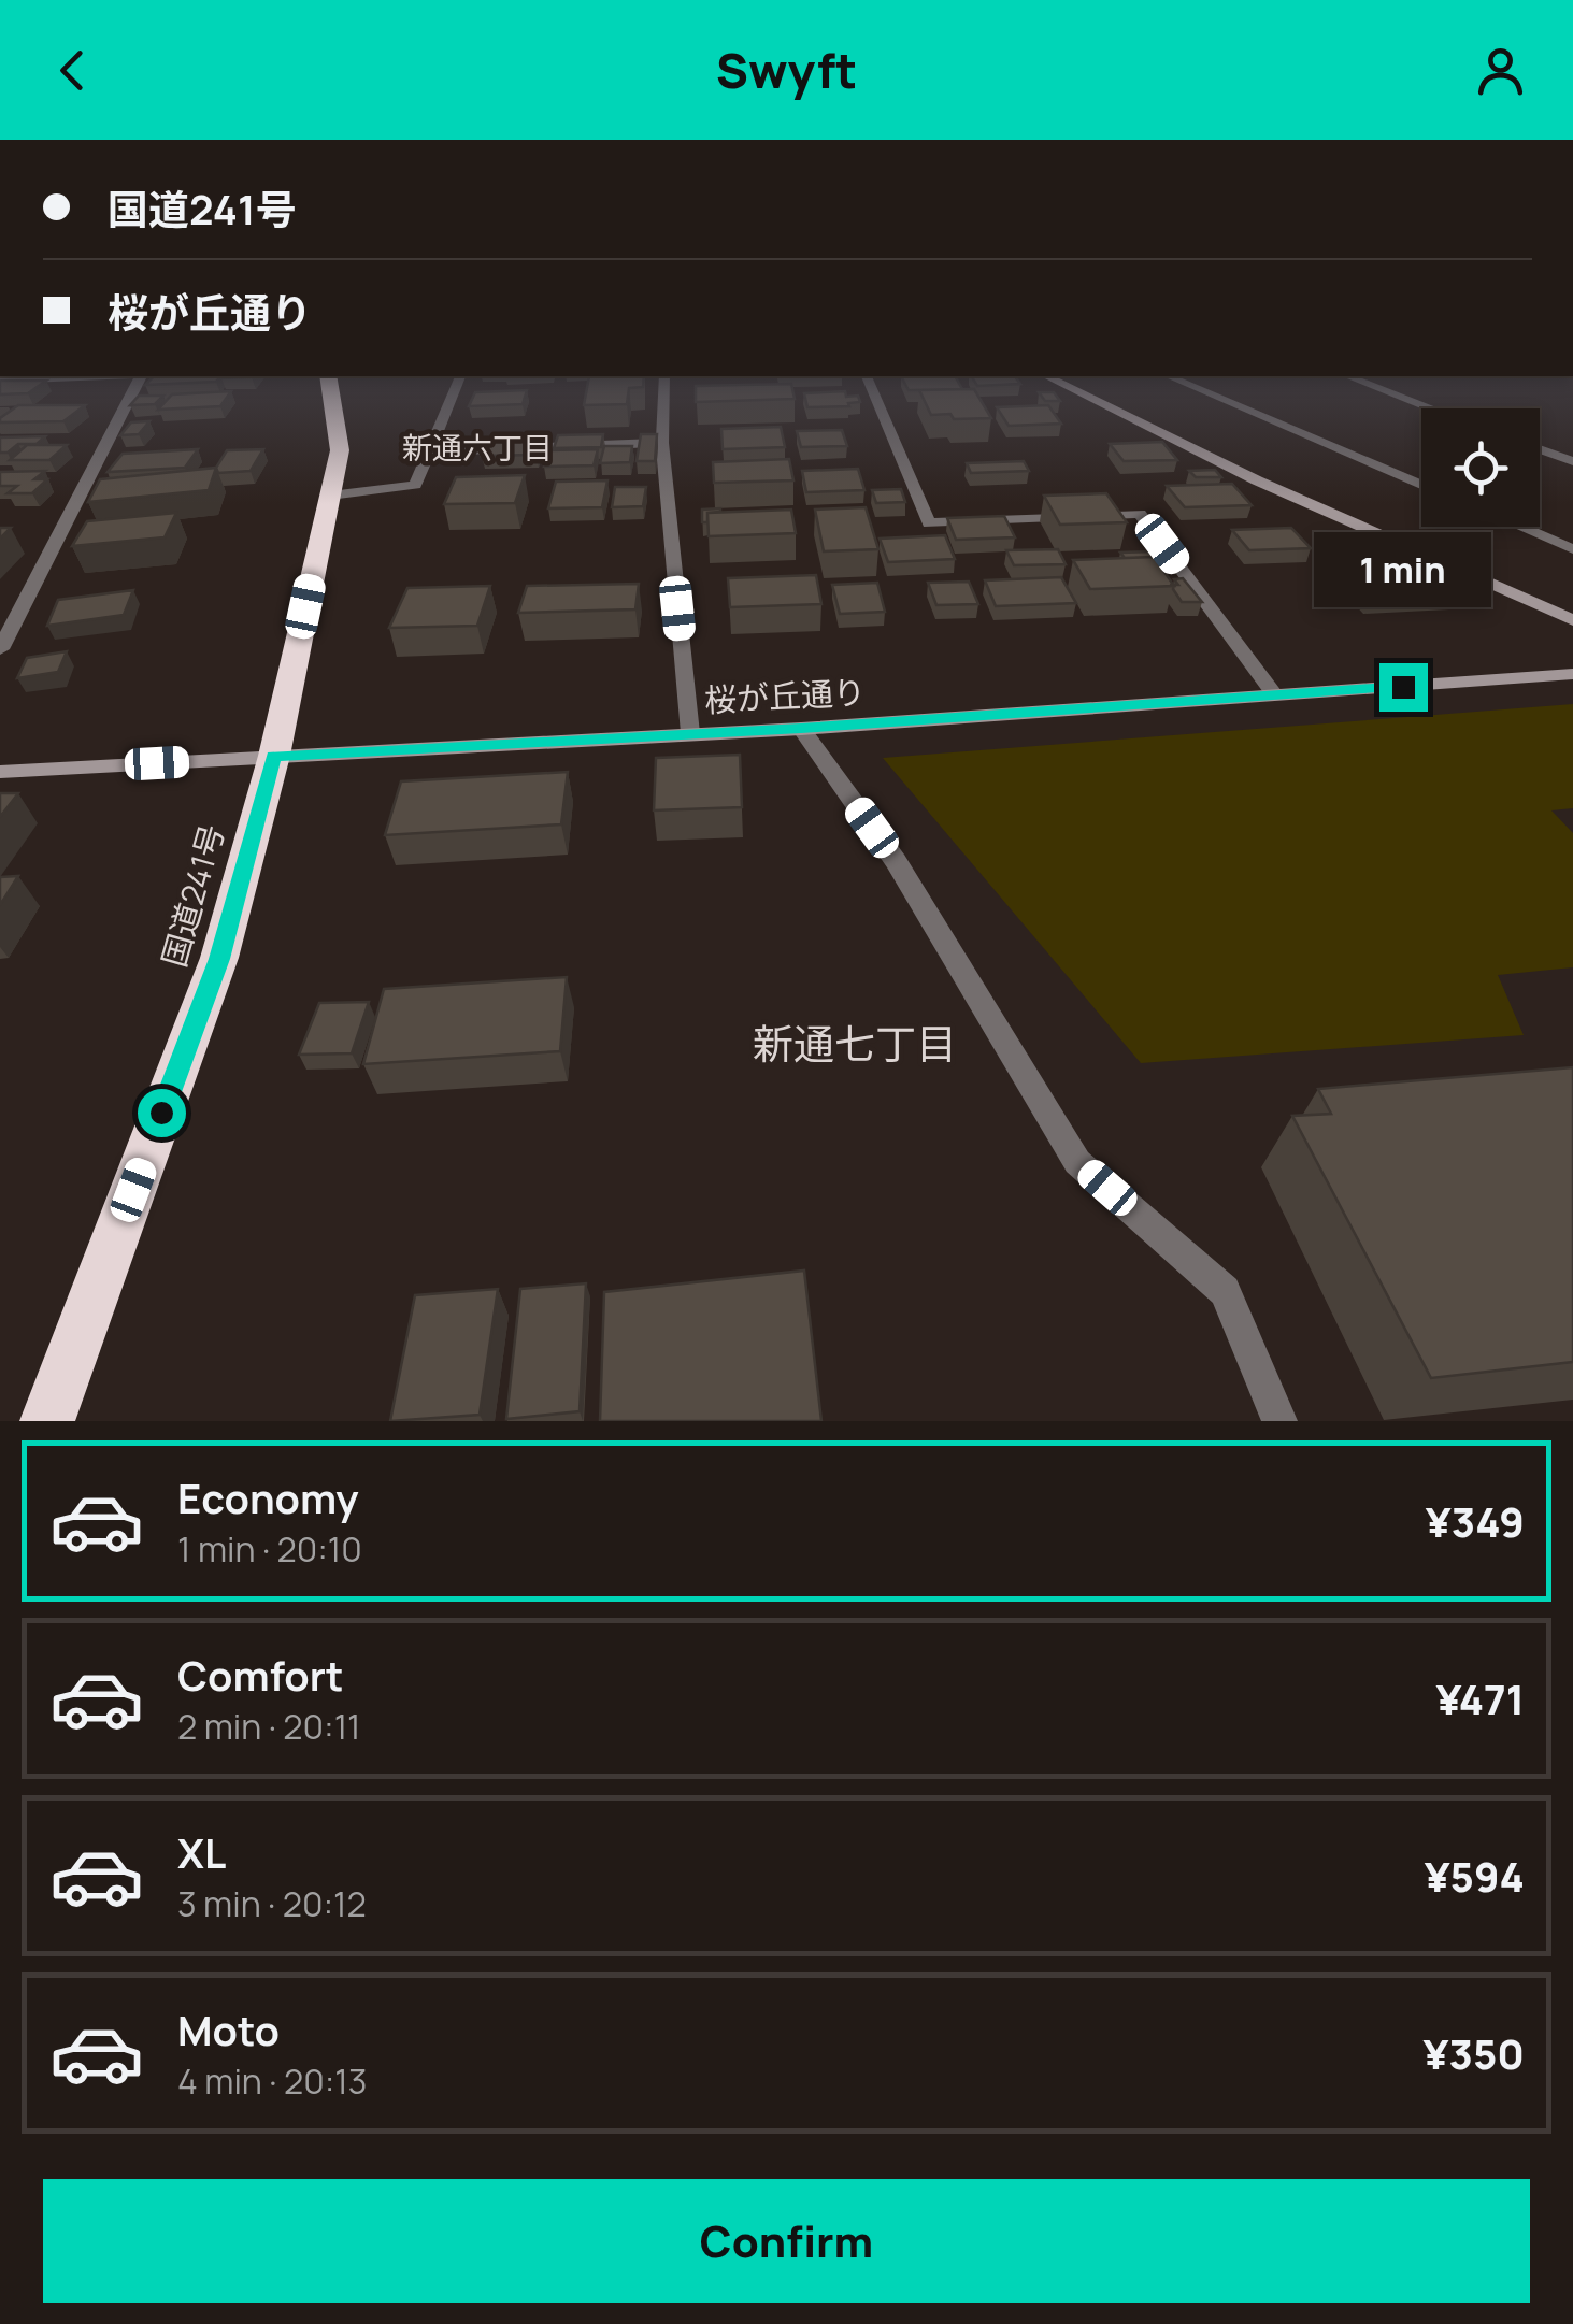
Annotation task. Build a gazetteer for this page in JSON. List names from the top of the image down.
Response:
{
  "streets": {
    "highway": ["国道241号"],
    "street": ["桜が丘通り"]
  },
  "crossings": [
    ["桜が丘通り", "国道241号"]
  ],
  "districts": ["新通六丁目", "新通七丁目"],
  "page": {
    "header": "Swyft",
    "banner": ["国道241号", "桜が丘通り"],
    "bubble": "1 min",
    "list": [
      {
        "name": "Economy",
        "note": "1 min · 20:10",
        "value": "¥349"
      },
      {
        "name": "Comfort",
        "note": "2 min · 20:11",
        "value": "¥471"
      },
      {
        "name": "XL",
        "note": "3 min · 20:12",
        "value": "¥594"
      },
      {
        "name": "Moto",
        "note": "4 min · 20:13",
        "value": "¥350"
      }
    ],
    "buttons": "Confirm"
  }
}
